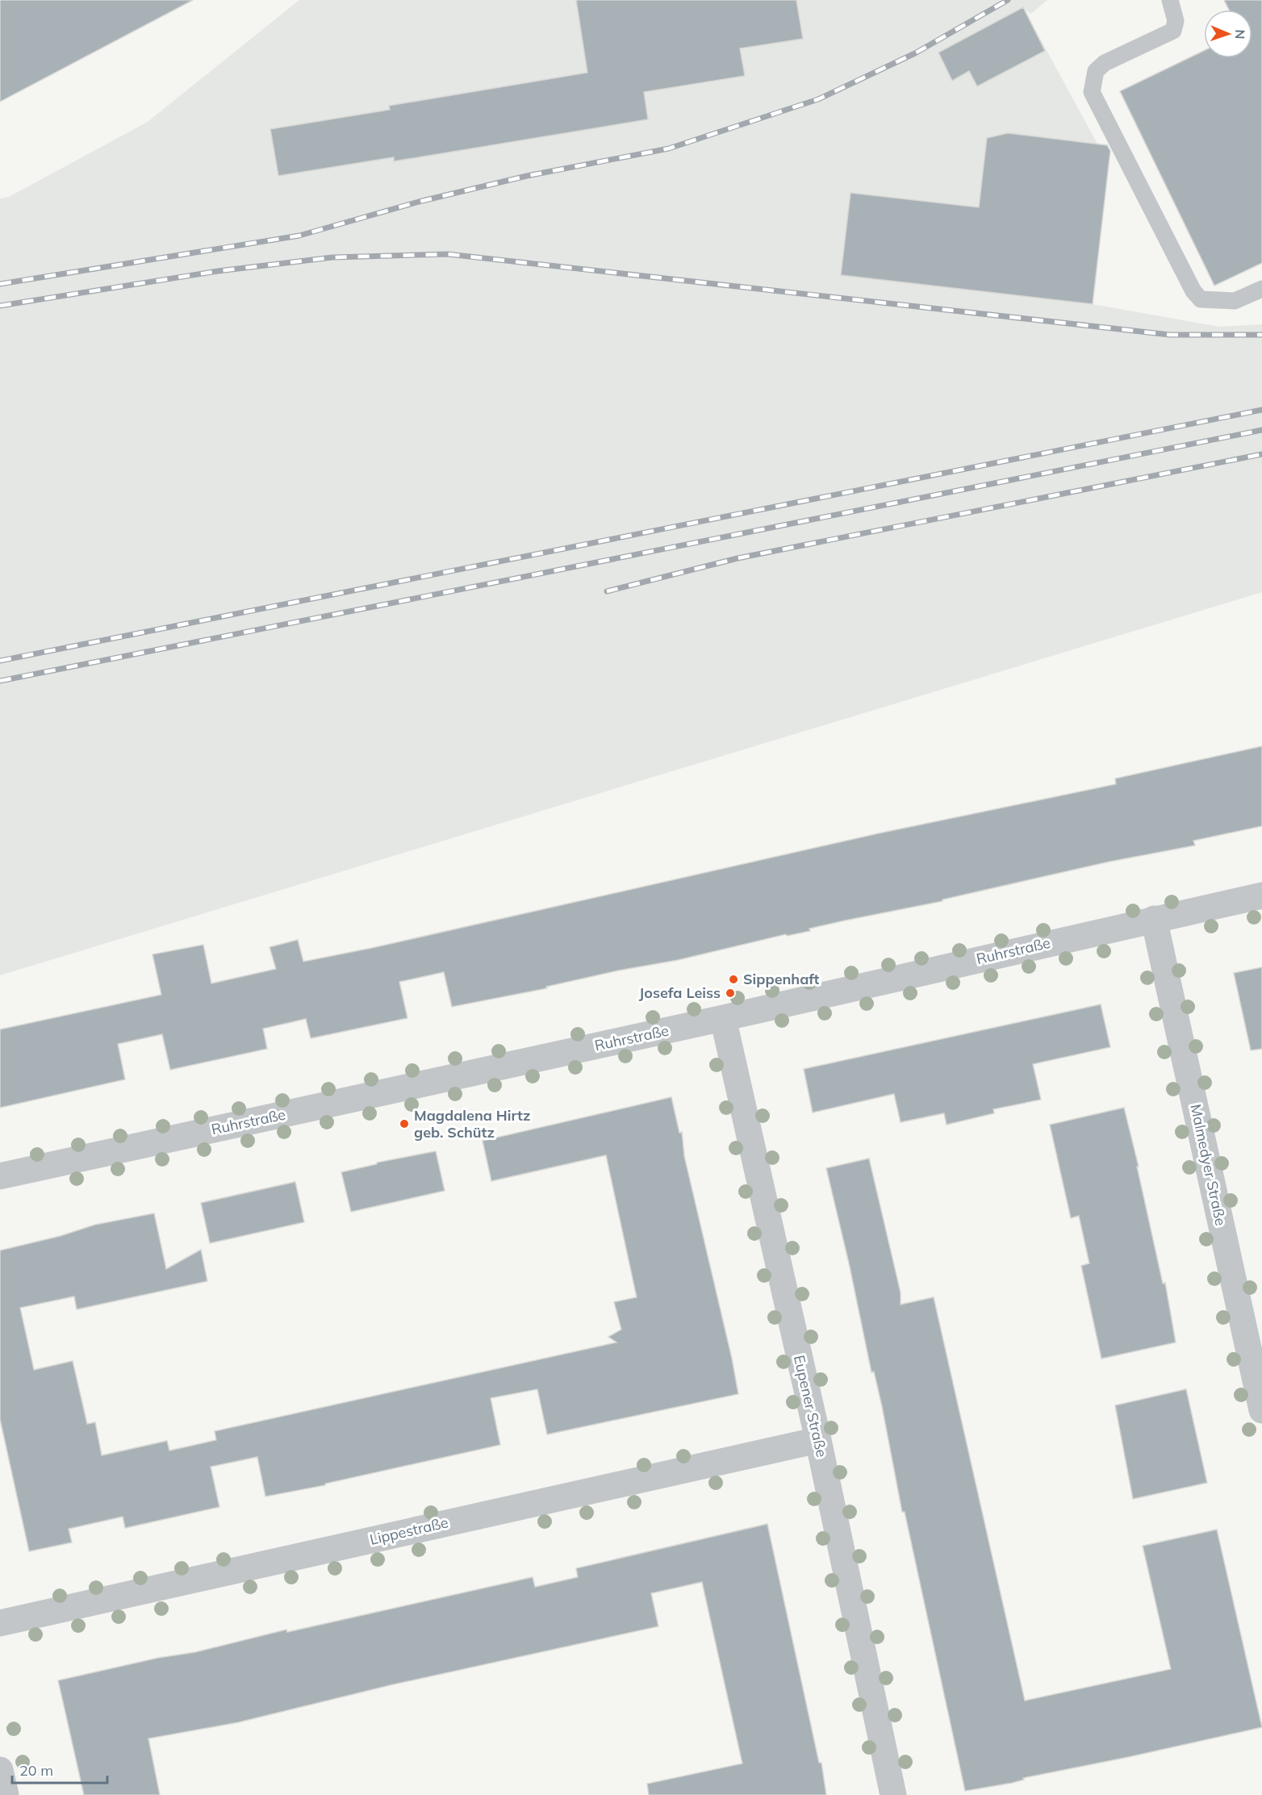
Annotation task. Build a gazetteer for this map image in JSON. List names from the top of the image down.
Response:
{
  "streets": {
    "street": [
      "Ruhrstraße",
      "Malmedyer Straße",
      "Eupener Straße",
      "Lippestraße"
    ]
  },
  "crossings": [
    ["Ruhrstraße", "Malmedyer Straße"],
    ["Ruhrstraße", "Eupener Straße"],
    ["Eupener Straße", "Lippestraße"]
  ],
  "places": ["Sippenhaft", "Josefa Leiss", "Magdalena Hirtz geb. Schütz"],
  "scale_bar": "20 m",
  "north": "right"
}
